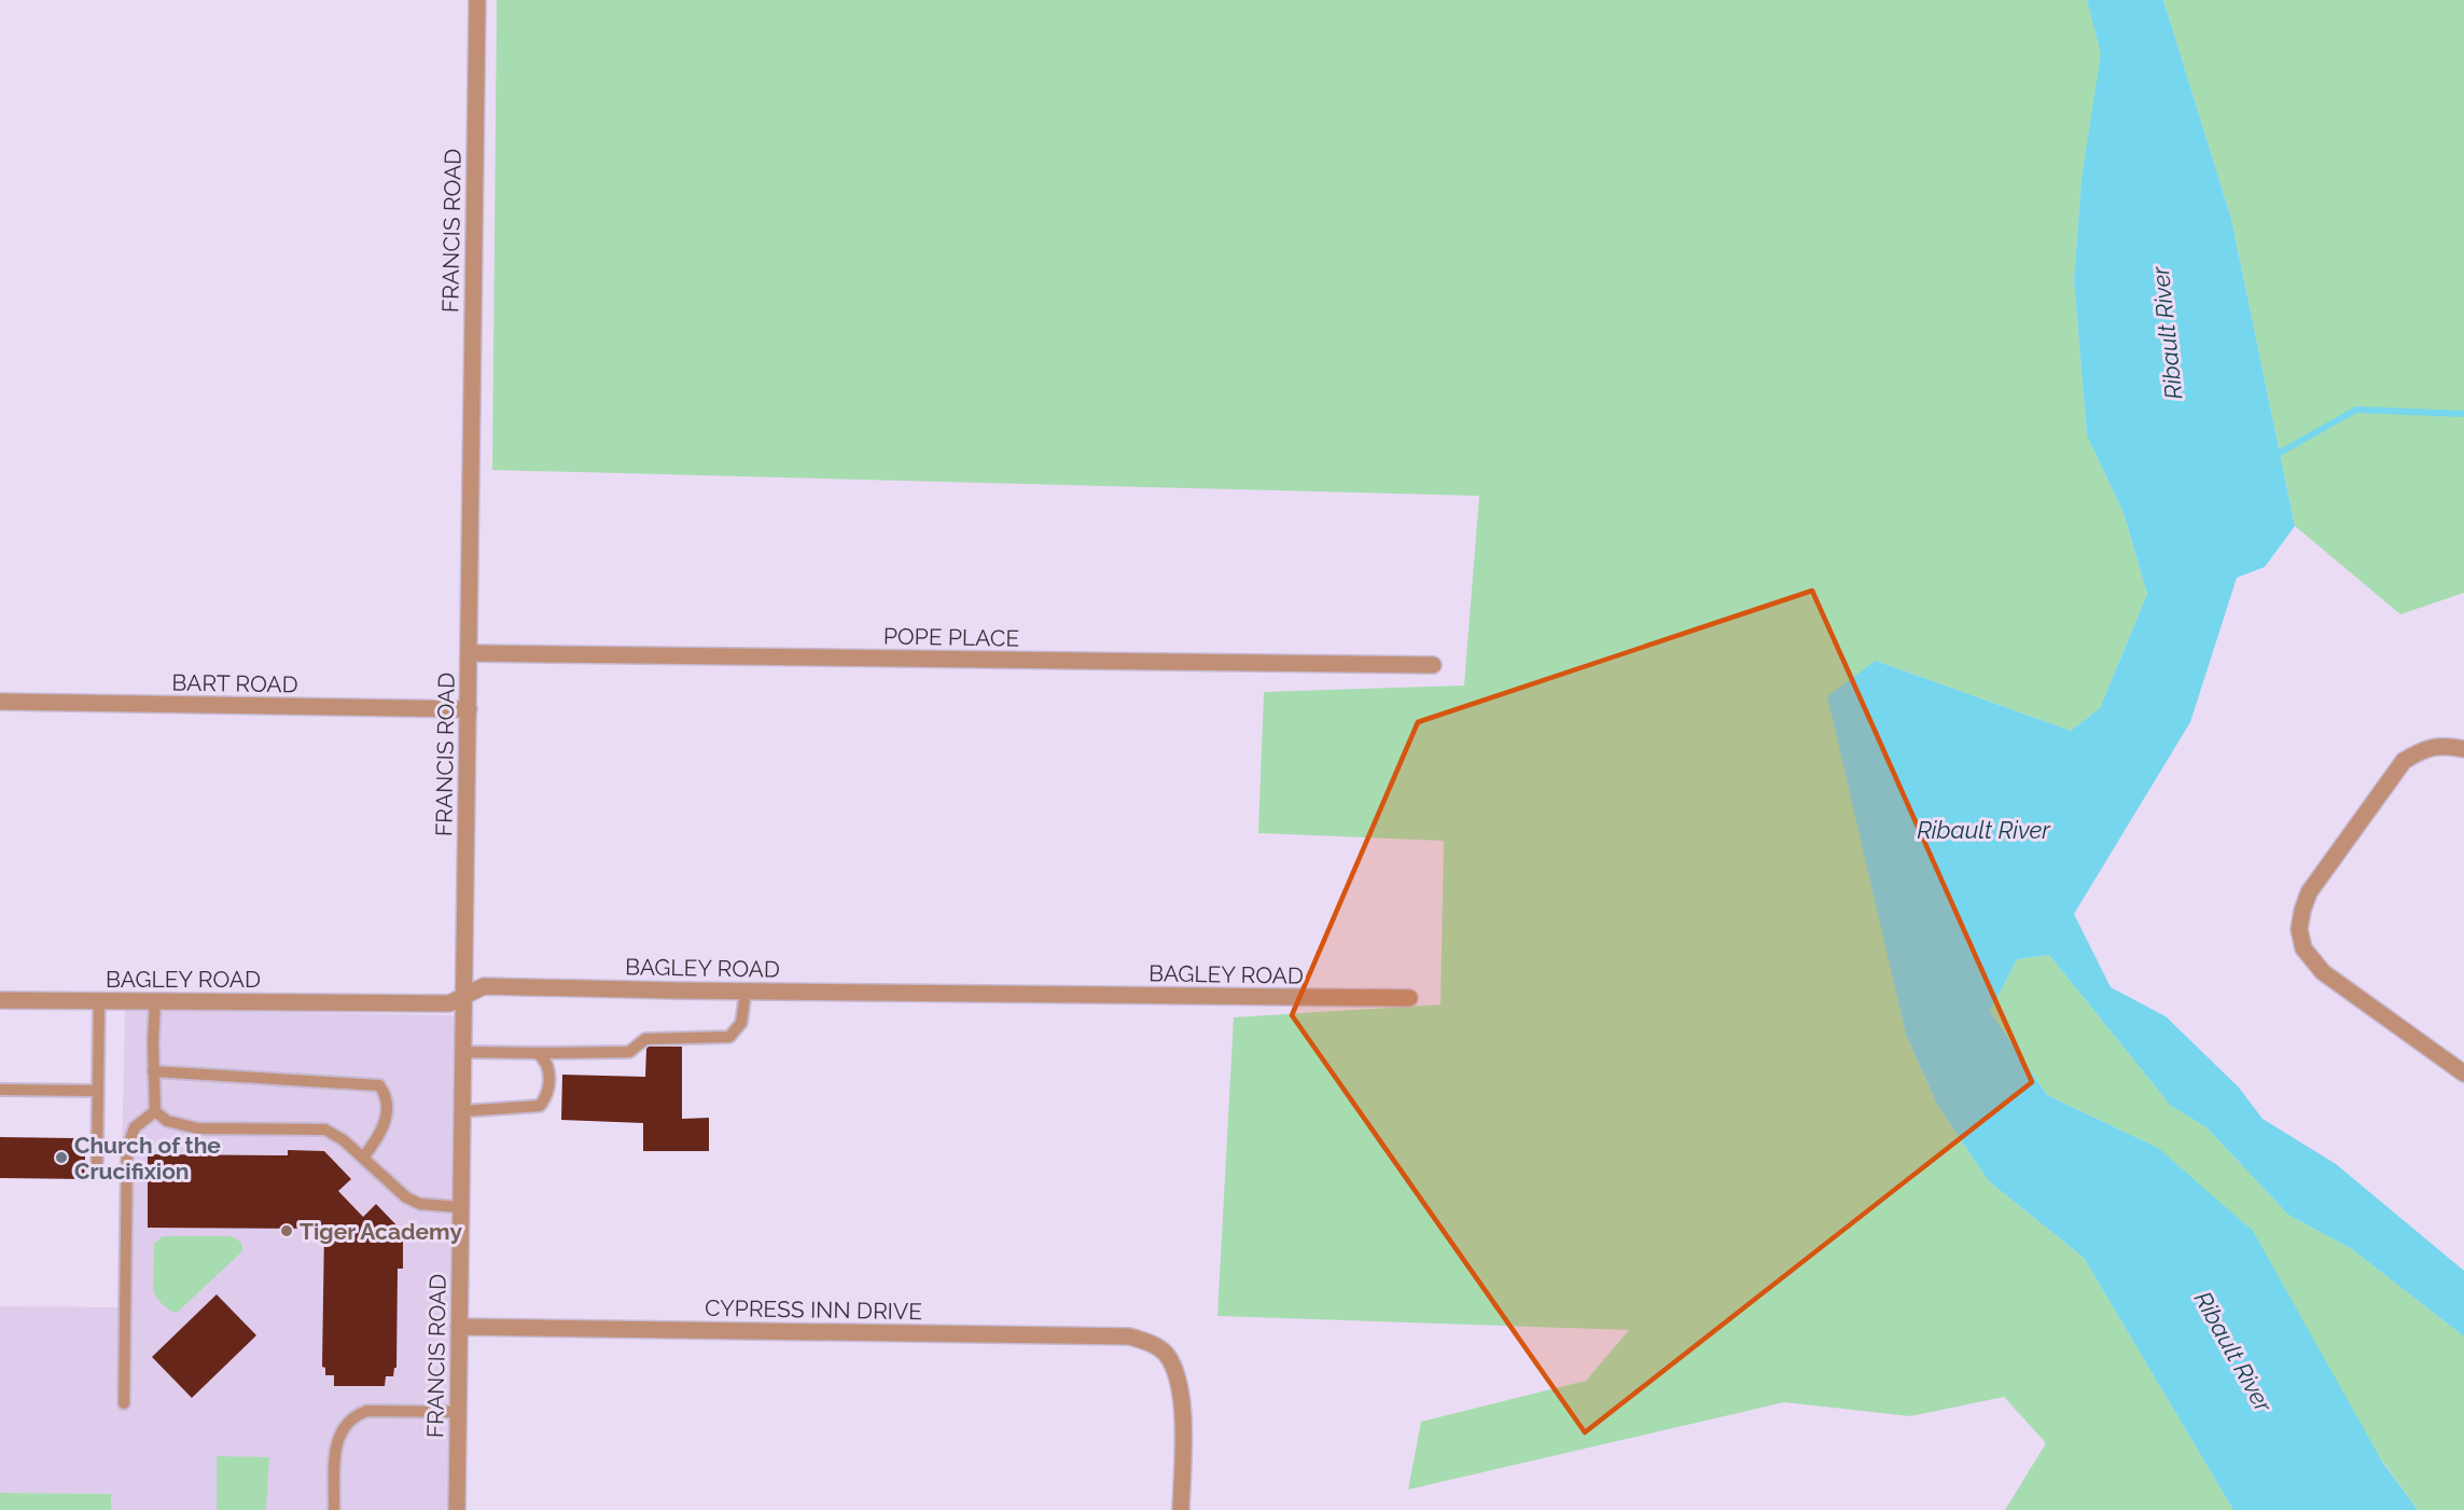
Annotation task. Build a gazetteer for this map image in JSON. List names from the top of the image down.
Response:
{
  "streets": {
    "street": [
      "FRANCIS ROAD",
      "POPE PLACE",
      "BART ROAD",
      "BAGLEY ROAD",
      "CYPRESS INN DRIVE"
    ]
  },
  "crossings": [
    ["FRANCIS ROAD", "POPE PLACE"],
    ["FRANCIS ROAD", "BART ROAD"],
    ["FRANCIS ROAD", "BAGLEY ROAD"],
    ["FRANCIS ROAD", "CYPRESS INN DRIVE"]
  ],
  "water": ["Ribault River"],
  "places": ["Church of the Crucifixion", "Tiger Academy"]
}
